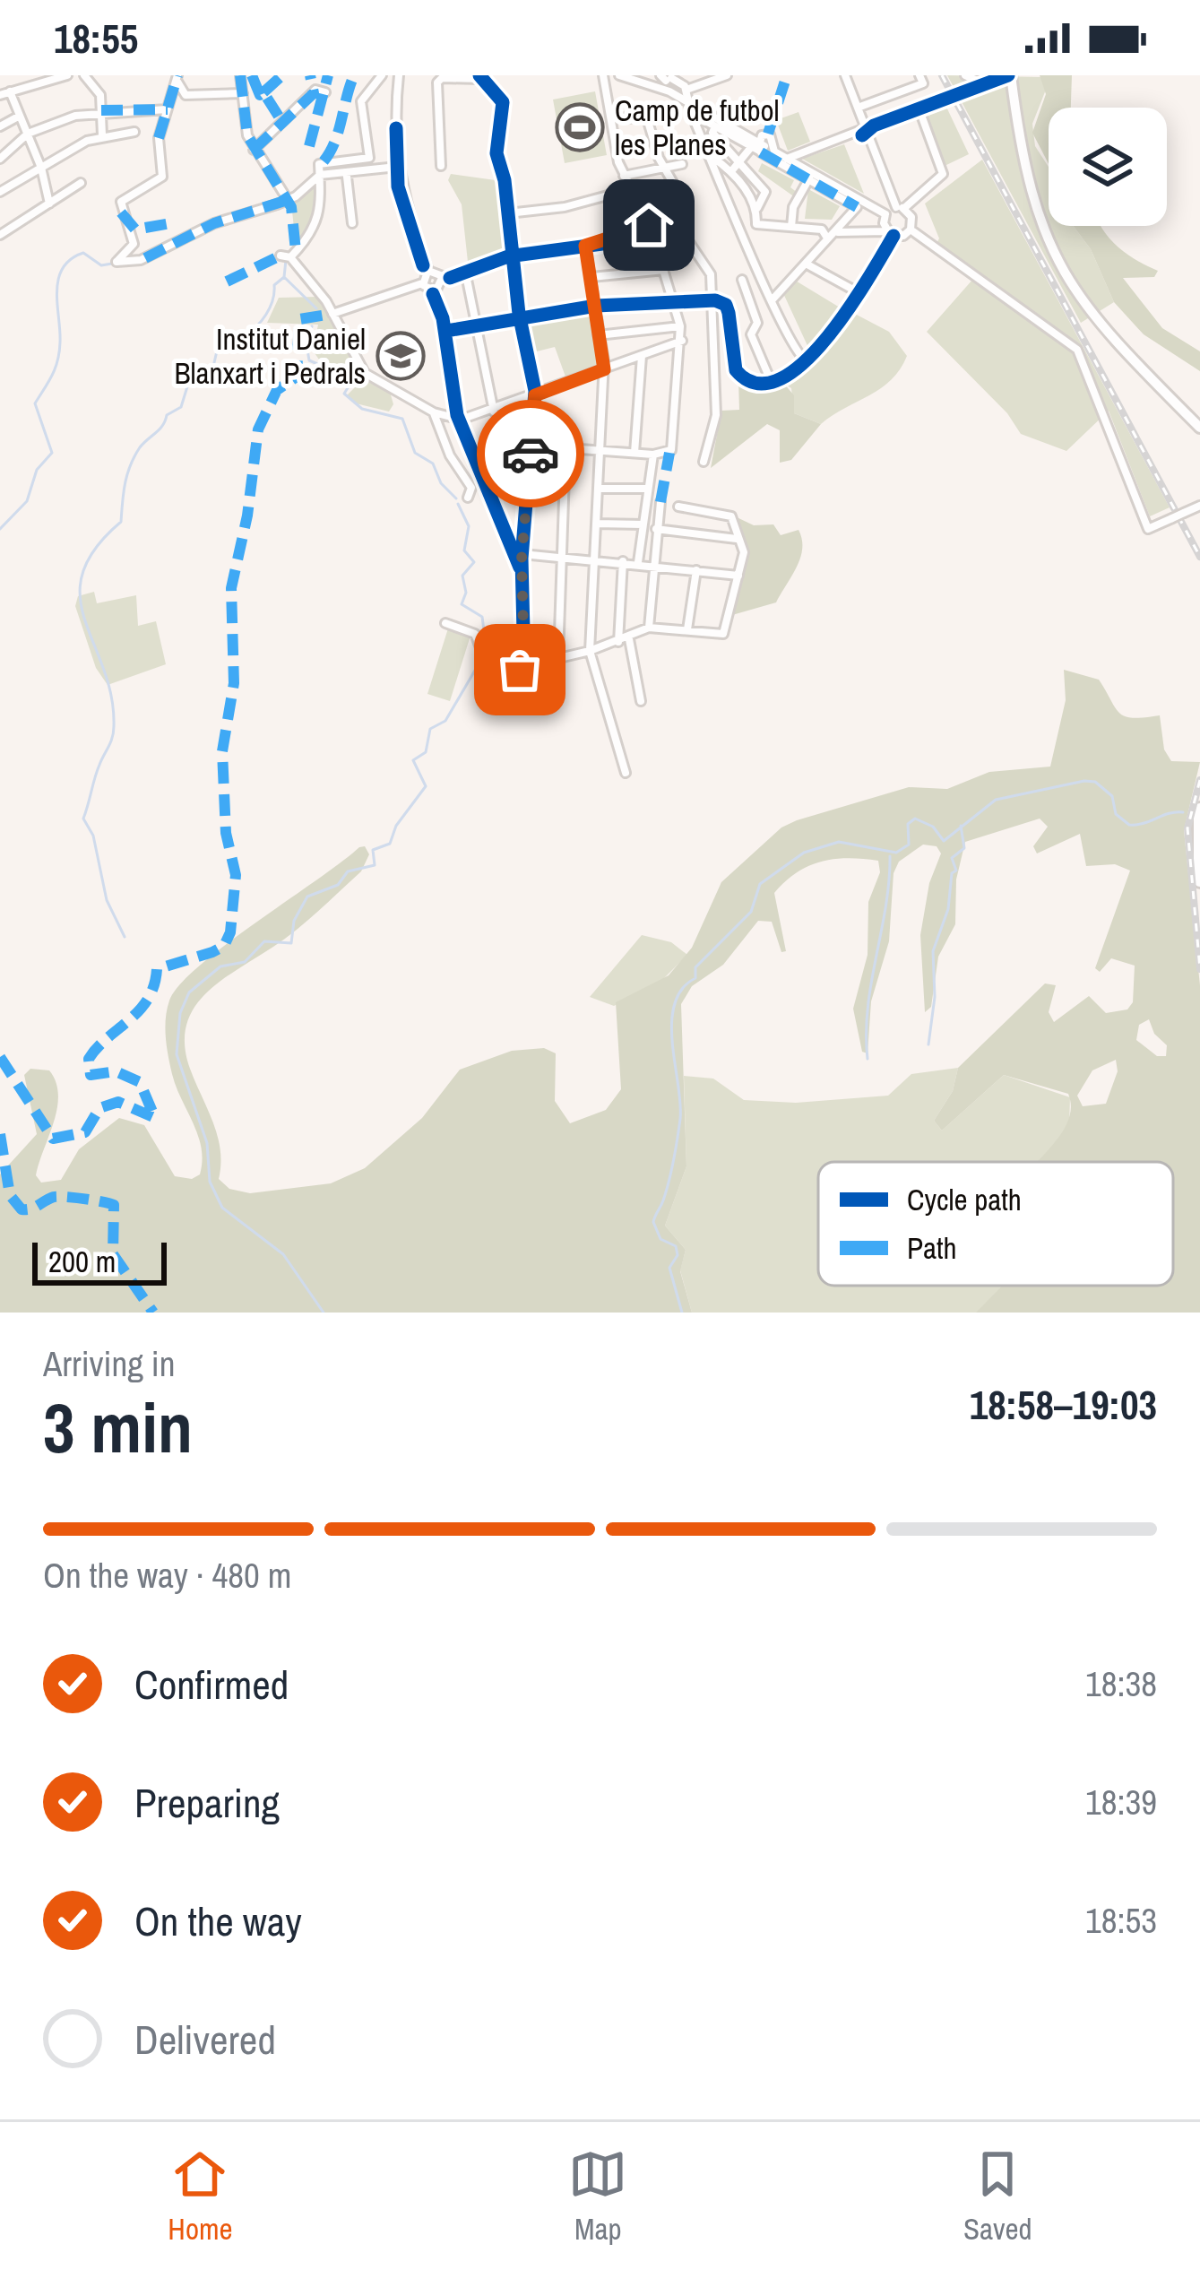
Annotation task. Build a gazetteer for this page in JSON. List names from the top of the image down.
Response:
{
  "places": {
    "sports": ["Camp de futbol les Planes"],
    "school or university": ["Institut Daniel Blanxart i Pedrals"]
  },
  "legend": ["Cycle path", "Path"],
  "scale_bar": "200 m",
  "page": {
    "status": "18:55",
    "scale": "200 m",
    "heading": ["3 min", "Arriving in", "18:58–19:03"],
    "bar": "On the way · 480 m",
    "list": [
      ["Confirmed", "18:38"],
      ["Preparing", "18:39"],
      ["On the way", "18:53"],
      "Delivered"
    ],
    "tabs": ["Home", "Map", "Saved"]
  }
}
